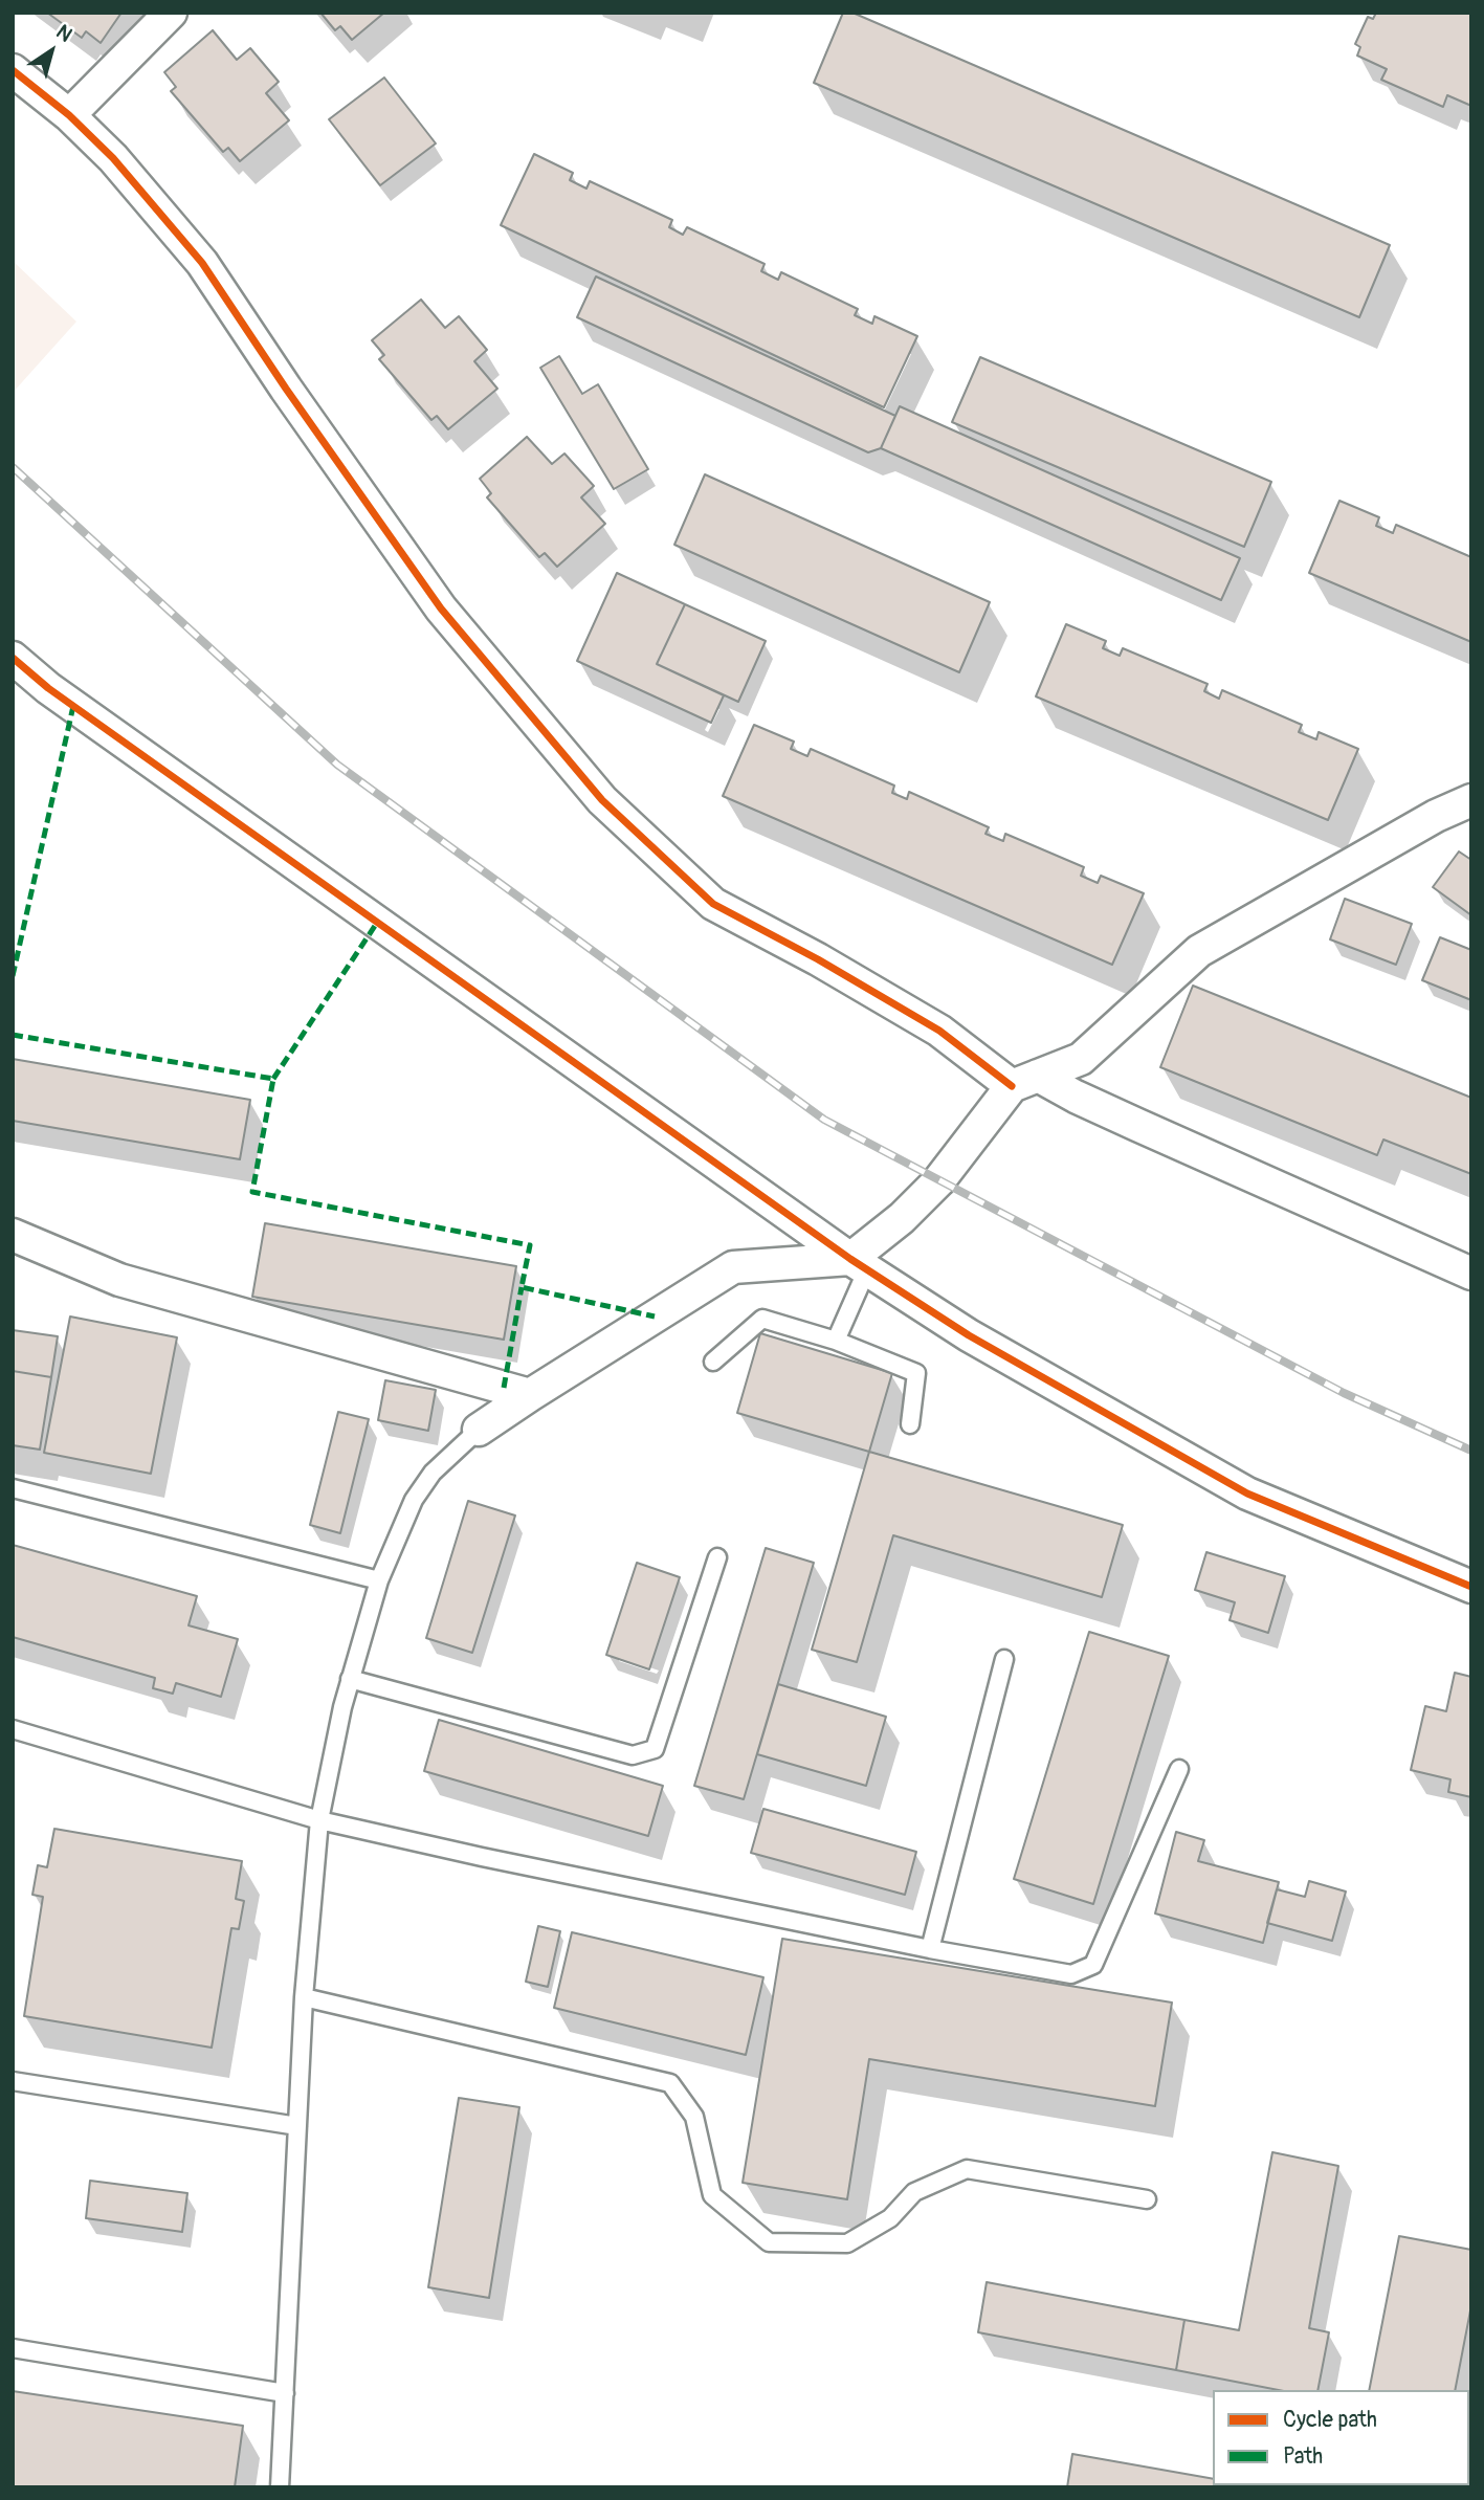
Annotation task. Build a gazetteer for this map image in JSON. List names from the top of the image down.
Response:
{
  "legend": ["Cycle path", "Path"],
  "north": "top right"
}
